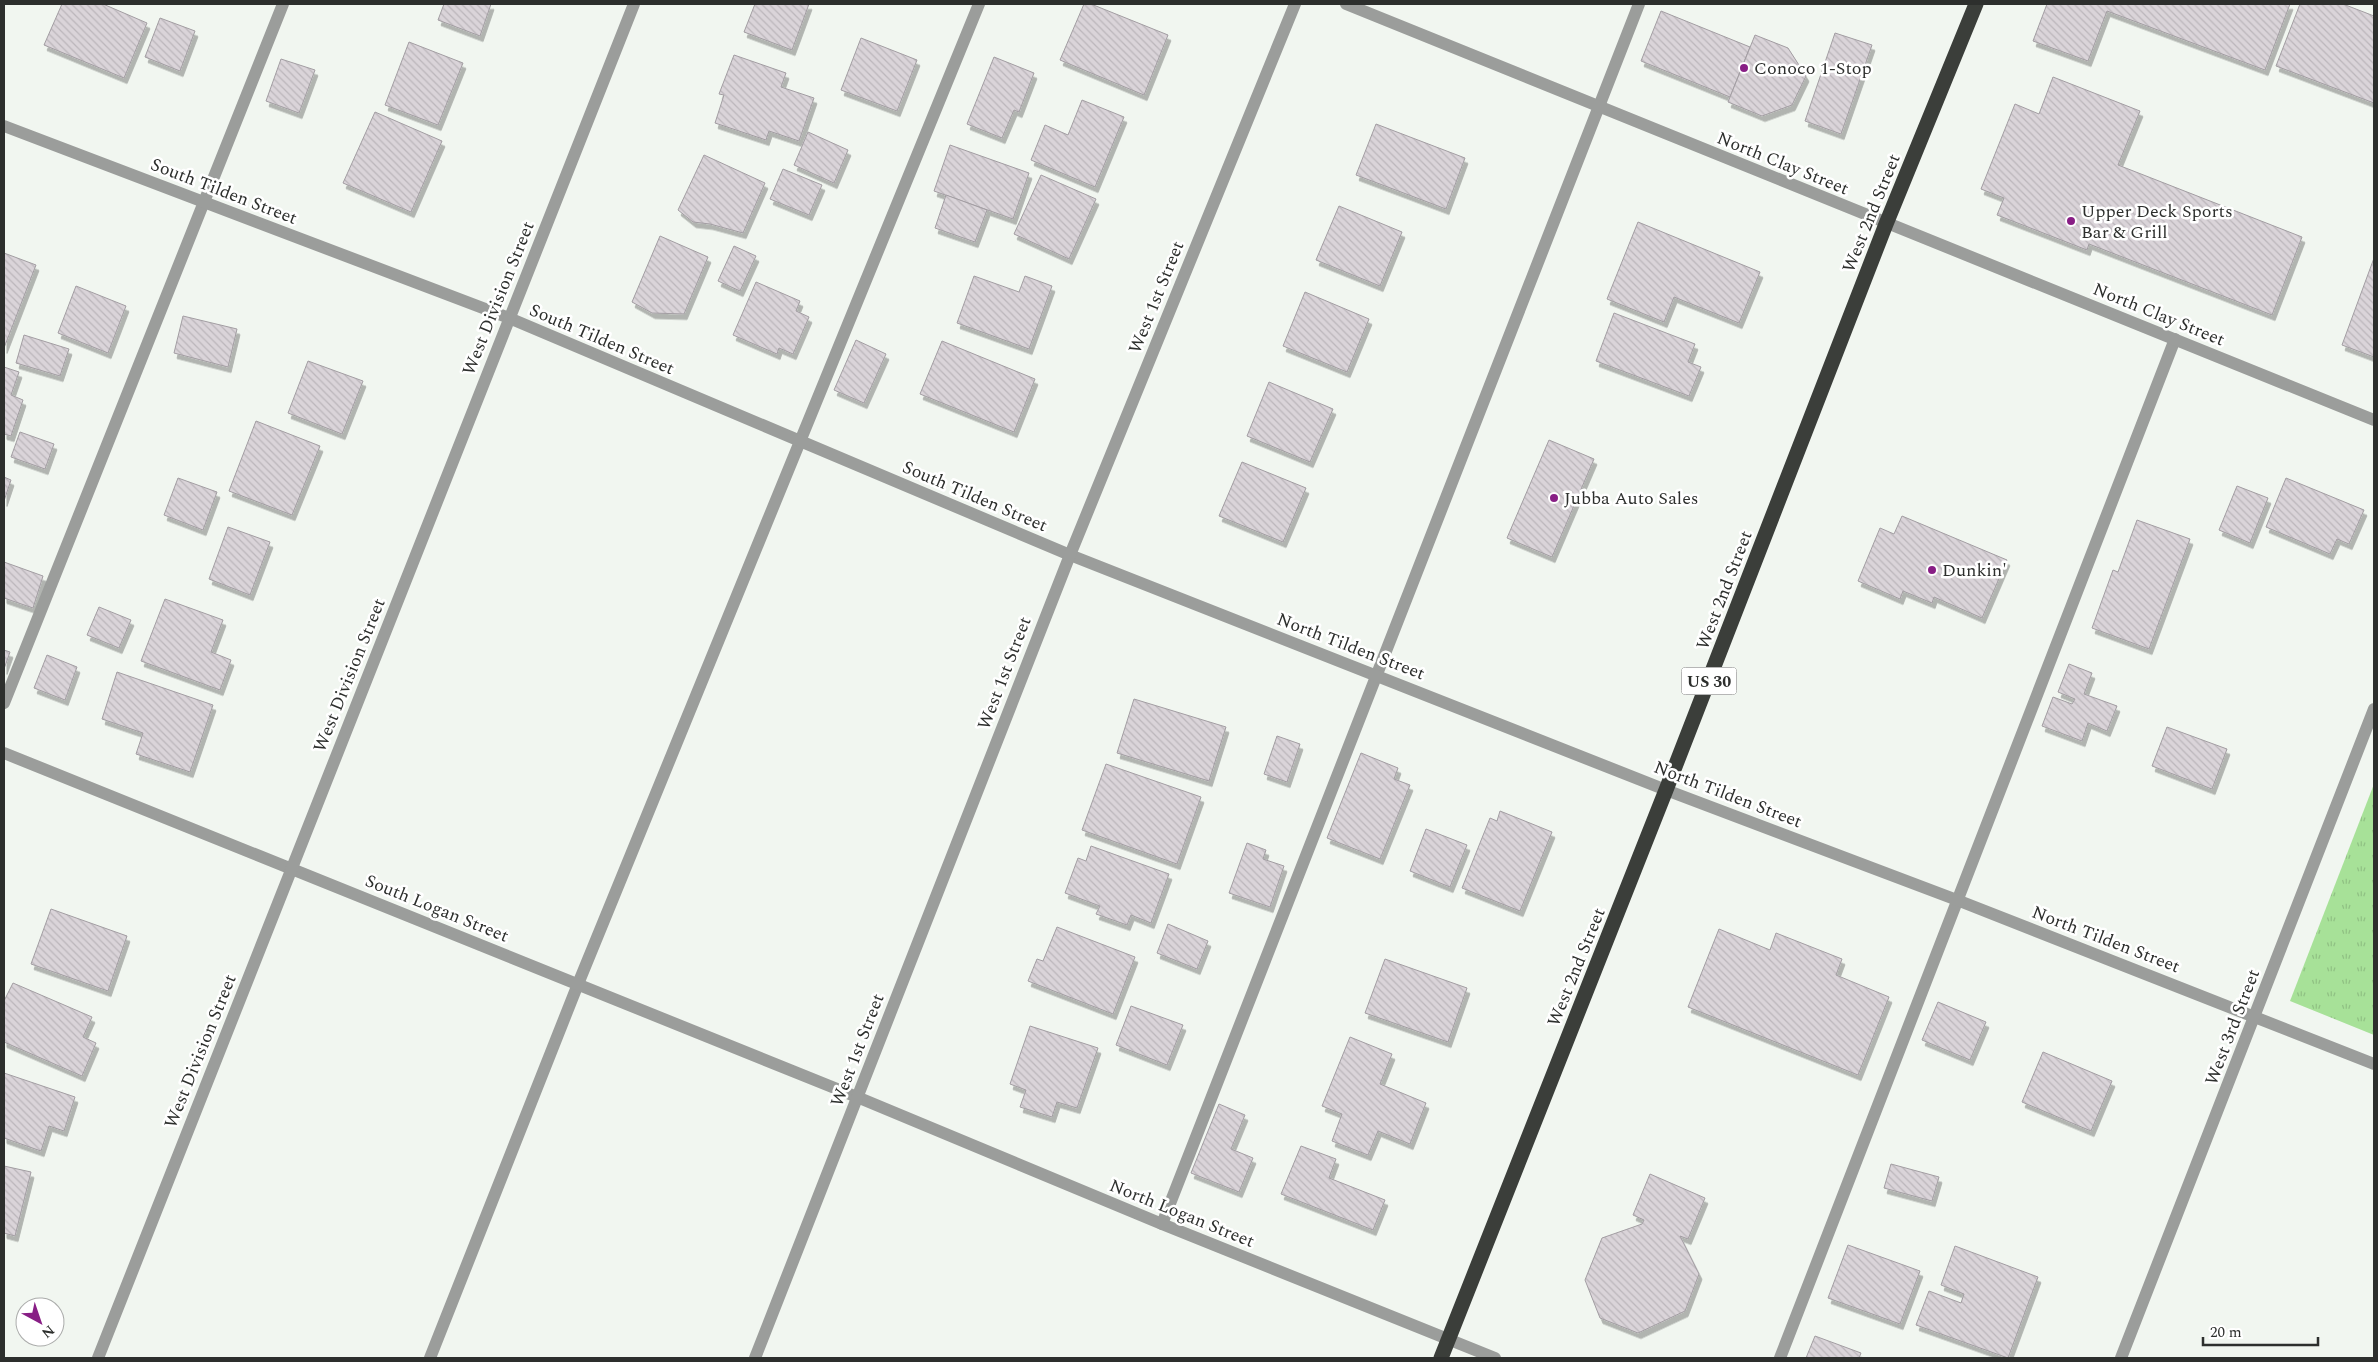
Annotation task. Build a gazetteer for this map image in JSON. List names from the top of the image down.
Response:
{
  "streets": {
    "highway": ["West 2nd Street", "US 30"],
    "street": [
      "North Clay Street",
      "South Tilden Street",
      "West 1st Street",
      "West Division Street",
      "North Tilden Street",
      "South Logan Street",
      "West 3rd Street",
      "North Logan Street"
    ]
  },
  "crossings": [
    ["North Clay Street", "West 2nd Street"],
    ["South Tilden Street", "West 1st Street"],
    ["South Tilden Street", "West Division Street"],
    ["South Tilden Street", "North Tilden Street"],
    ["West 2nd Street", "North Tilden Street"],
    ["West 2nd Street", "North Logan Street"],
    ["West 1st Street", "North Tilden Street"],
    ["West 1st Street", "South Logan Street"],
    ["West 1st Street", "North Logan Street"],
    ["West Division Street", "South Logan Street"],
    ["North Tilden Street", "West 3rd Street"],
    ["South Logan Street", "North Logan Street"]
  ],
  "places": [
    "Conoco 1-Stop",
    "Upper Deck Sports Bar & Grill",
    "Jubba Auto Sales",
    "Dunkin'"
  ],
  "scale_bar": "20 m",
  "north": "bottom right"
}
